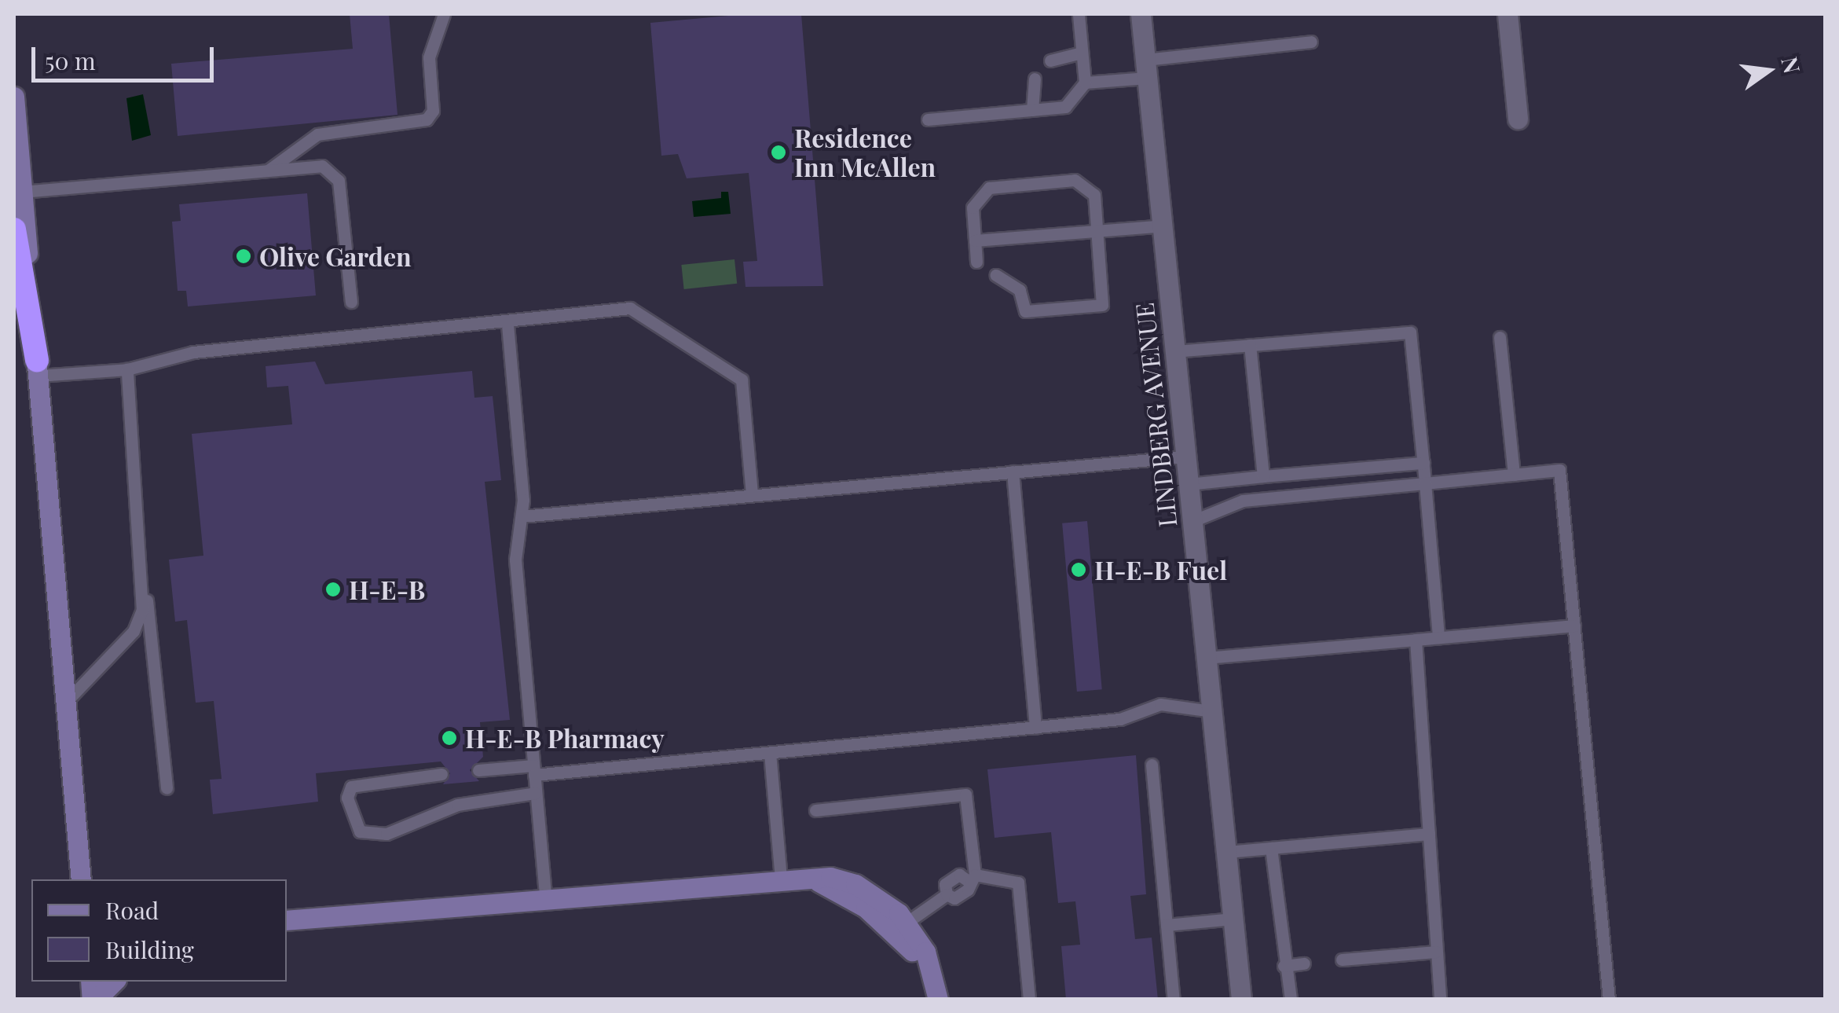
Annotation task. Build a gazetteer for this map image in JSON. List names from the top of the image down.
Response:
{
  "streets": {
    "street": ["LINDBERG AVENUE"]
  },
  "places": [
    "Residence Inn McAllen",
    "Olive Garden",
    "H-E-B Fuel",
    "H-E-B",
    "H-E-B Pharmacy"
  ],
  "legend": ["Road", "Building"],
  "scale_bar": "50 m",
  "north": "right"
}
